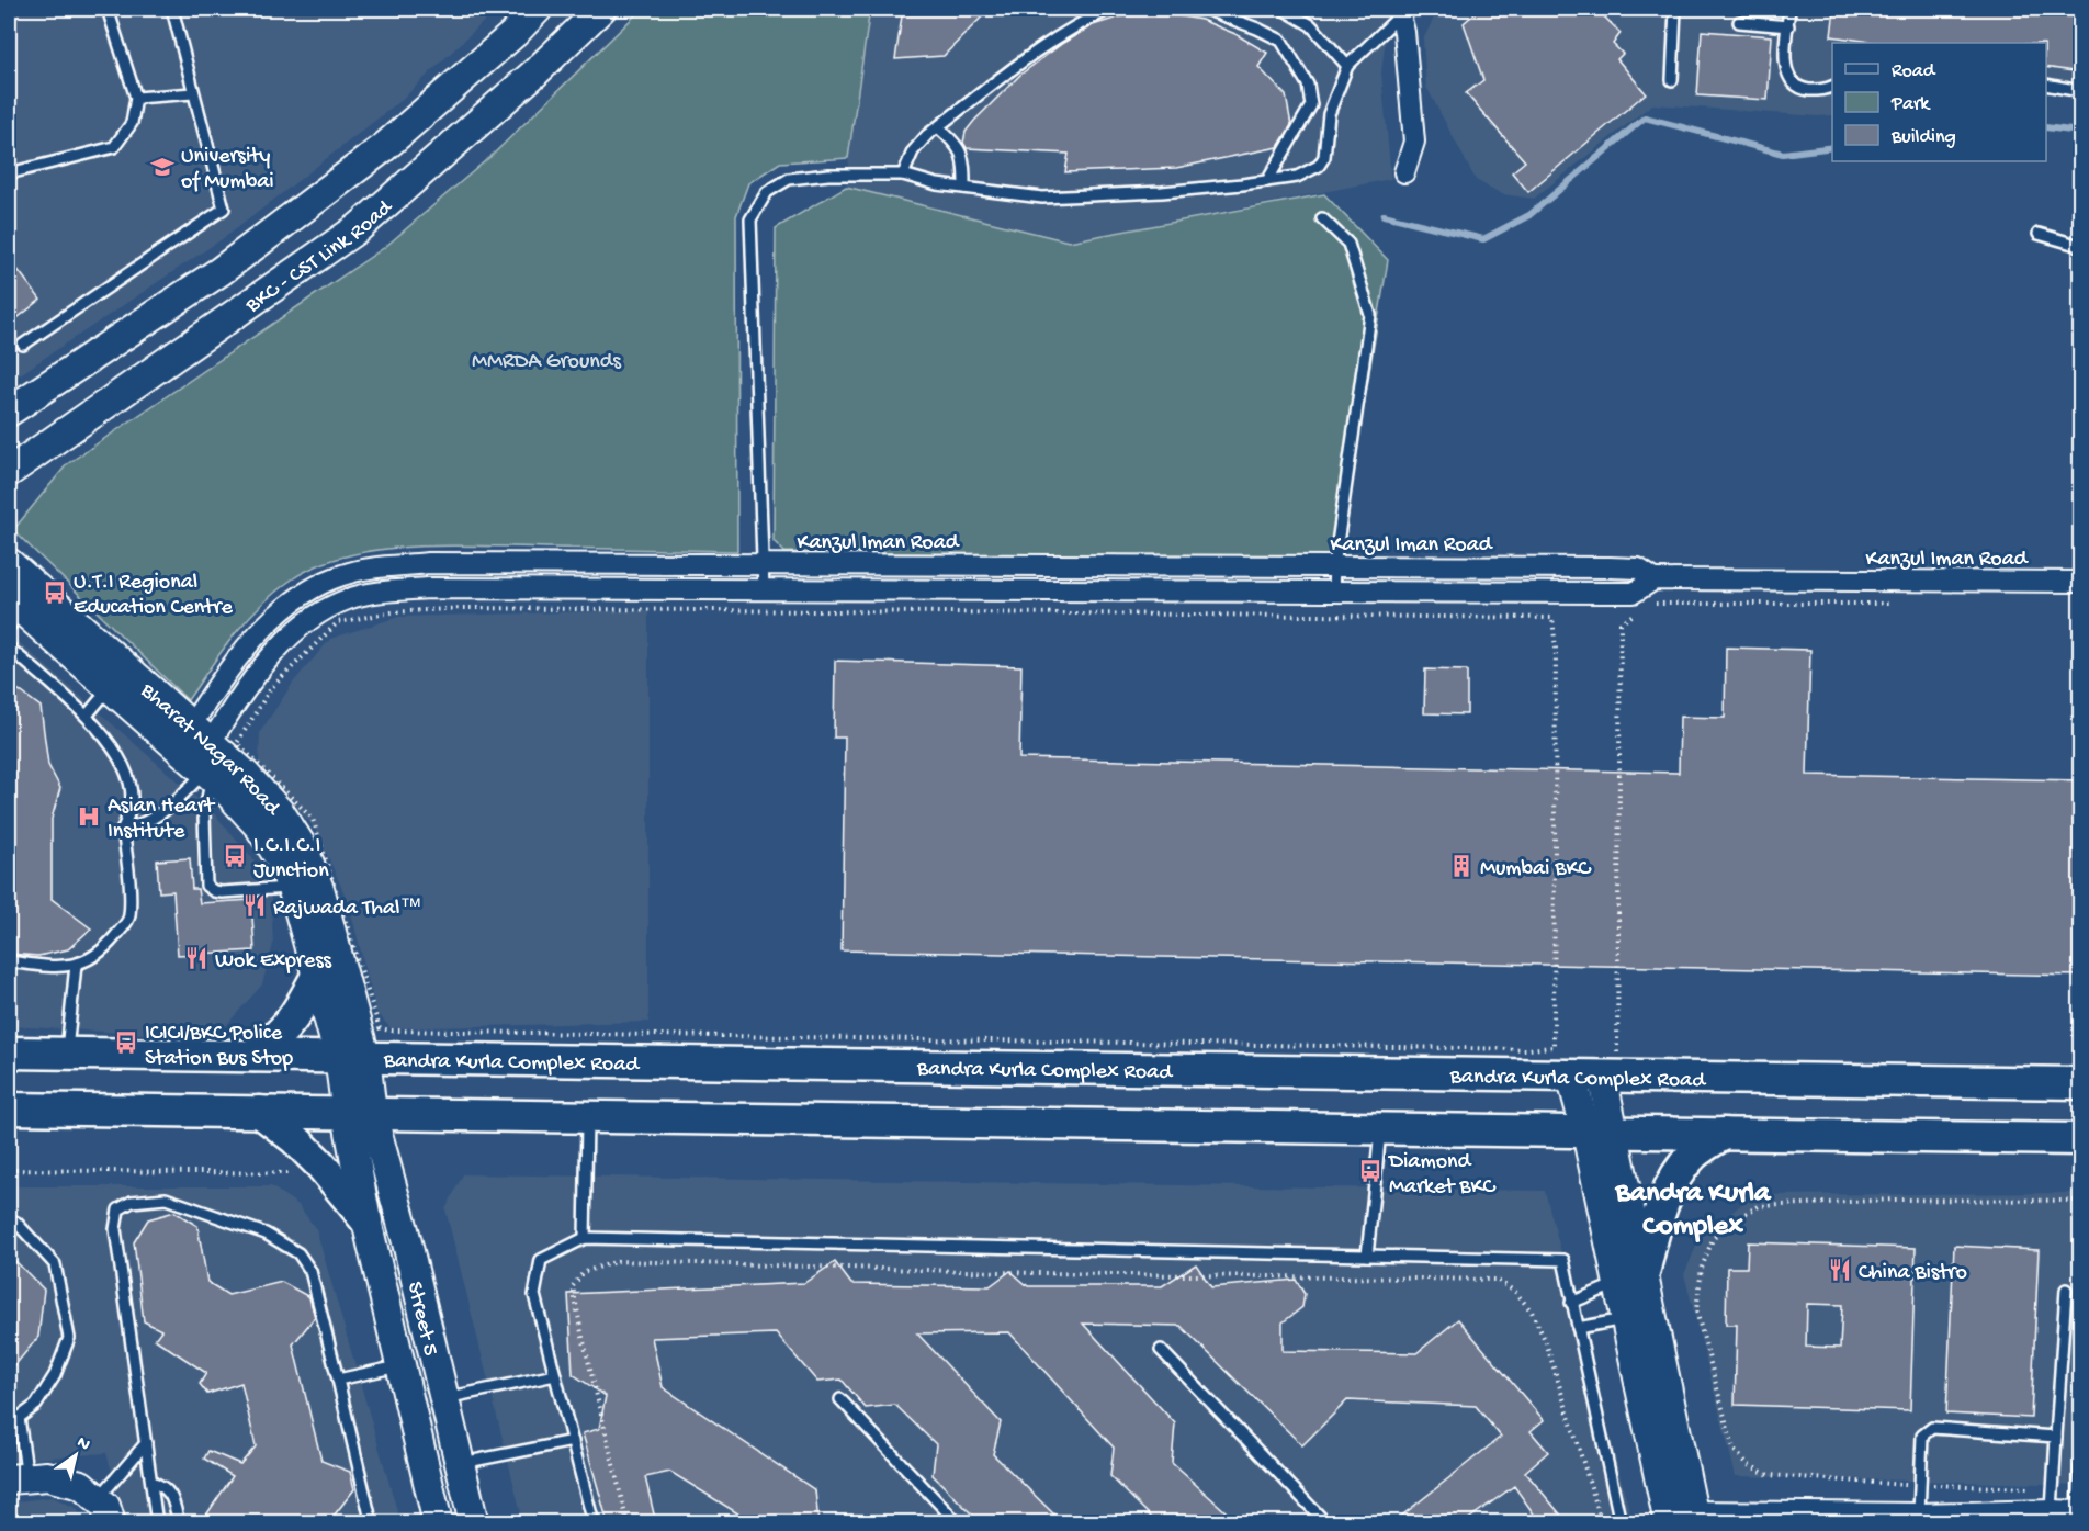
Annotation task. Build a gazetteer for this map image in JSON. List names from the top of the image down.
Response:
{
  "streets": {
    "main road": ["Bandra Kurla Complex Road"],
    "street": [
      "BKC - CST Link Road",
      "Kanzul Iman Road",
      "Bharat Nagar Road",
      "Street 5"
    ]
  },
  "crossings": [
    ["Kanzul Iman Road", "Bharat Nagar Road"],
    ["Bharat Nagar Road", "Bandra Kurla Complex Road"]
  ],
  "districts": ["Bandra Kurla Complex"],
  "parks": ["MMRDA Grounds"],
  "places": {
    "school or university": ["University of Mumbai"],
    "bus stop": [
      "U.T.I Regional Education Centre",
      "I.C.I.C.I Junction",
      "ICICI/BKC Police Station Bus Stop",
      "Diamond Market BKC"
    ],
    "hospital": ["Asian Heart Institute"],
    "building": ["Mumbai BKC"],
    "restaurant": ["Rajwada Thal™", "Wok Express", "China Bistro"]
  },
  "legend": ["Road", "Park", "Building"],
  "north": "top right"
}
